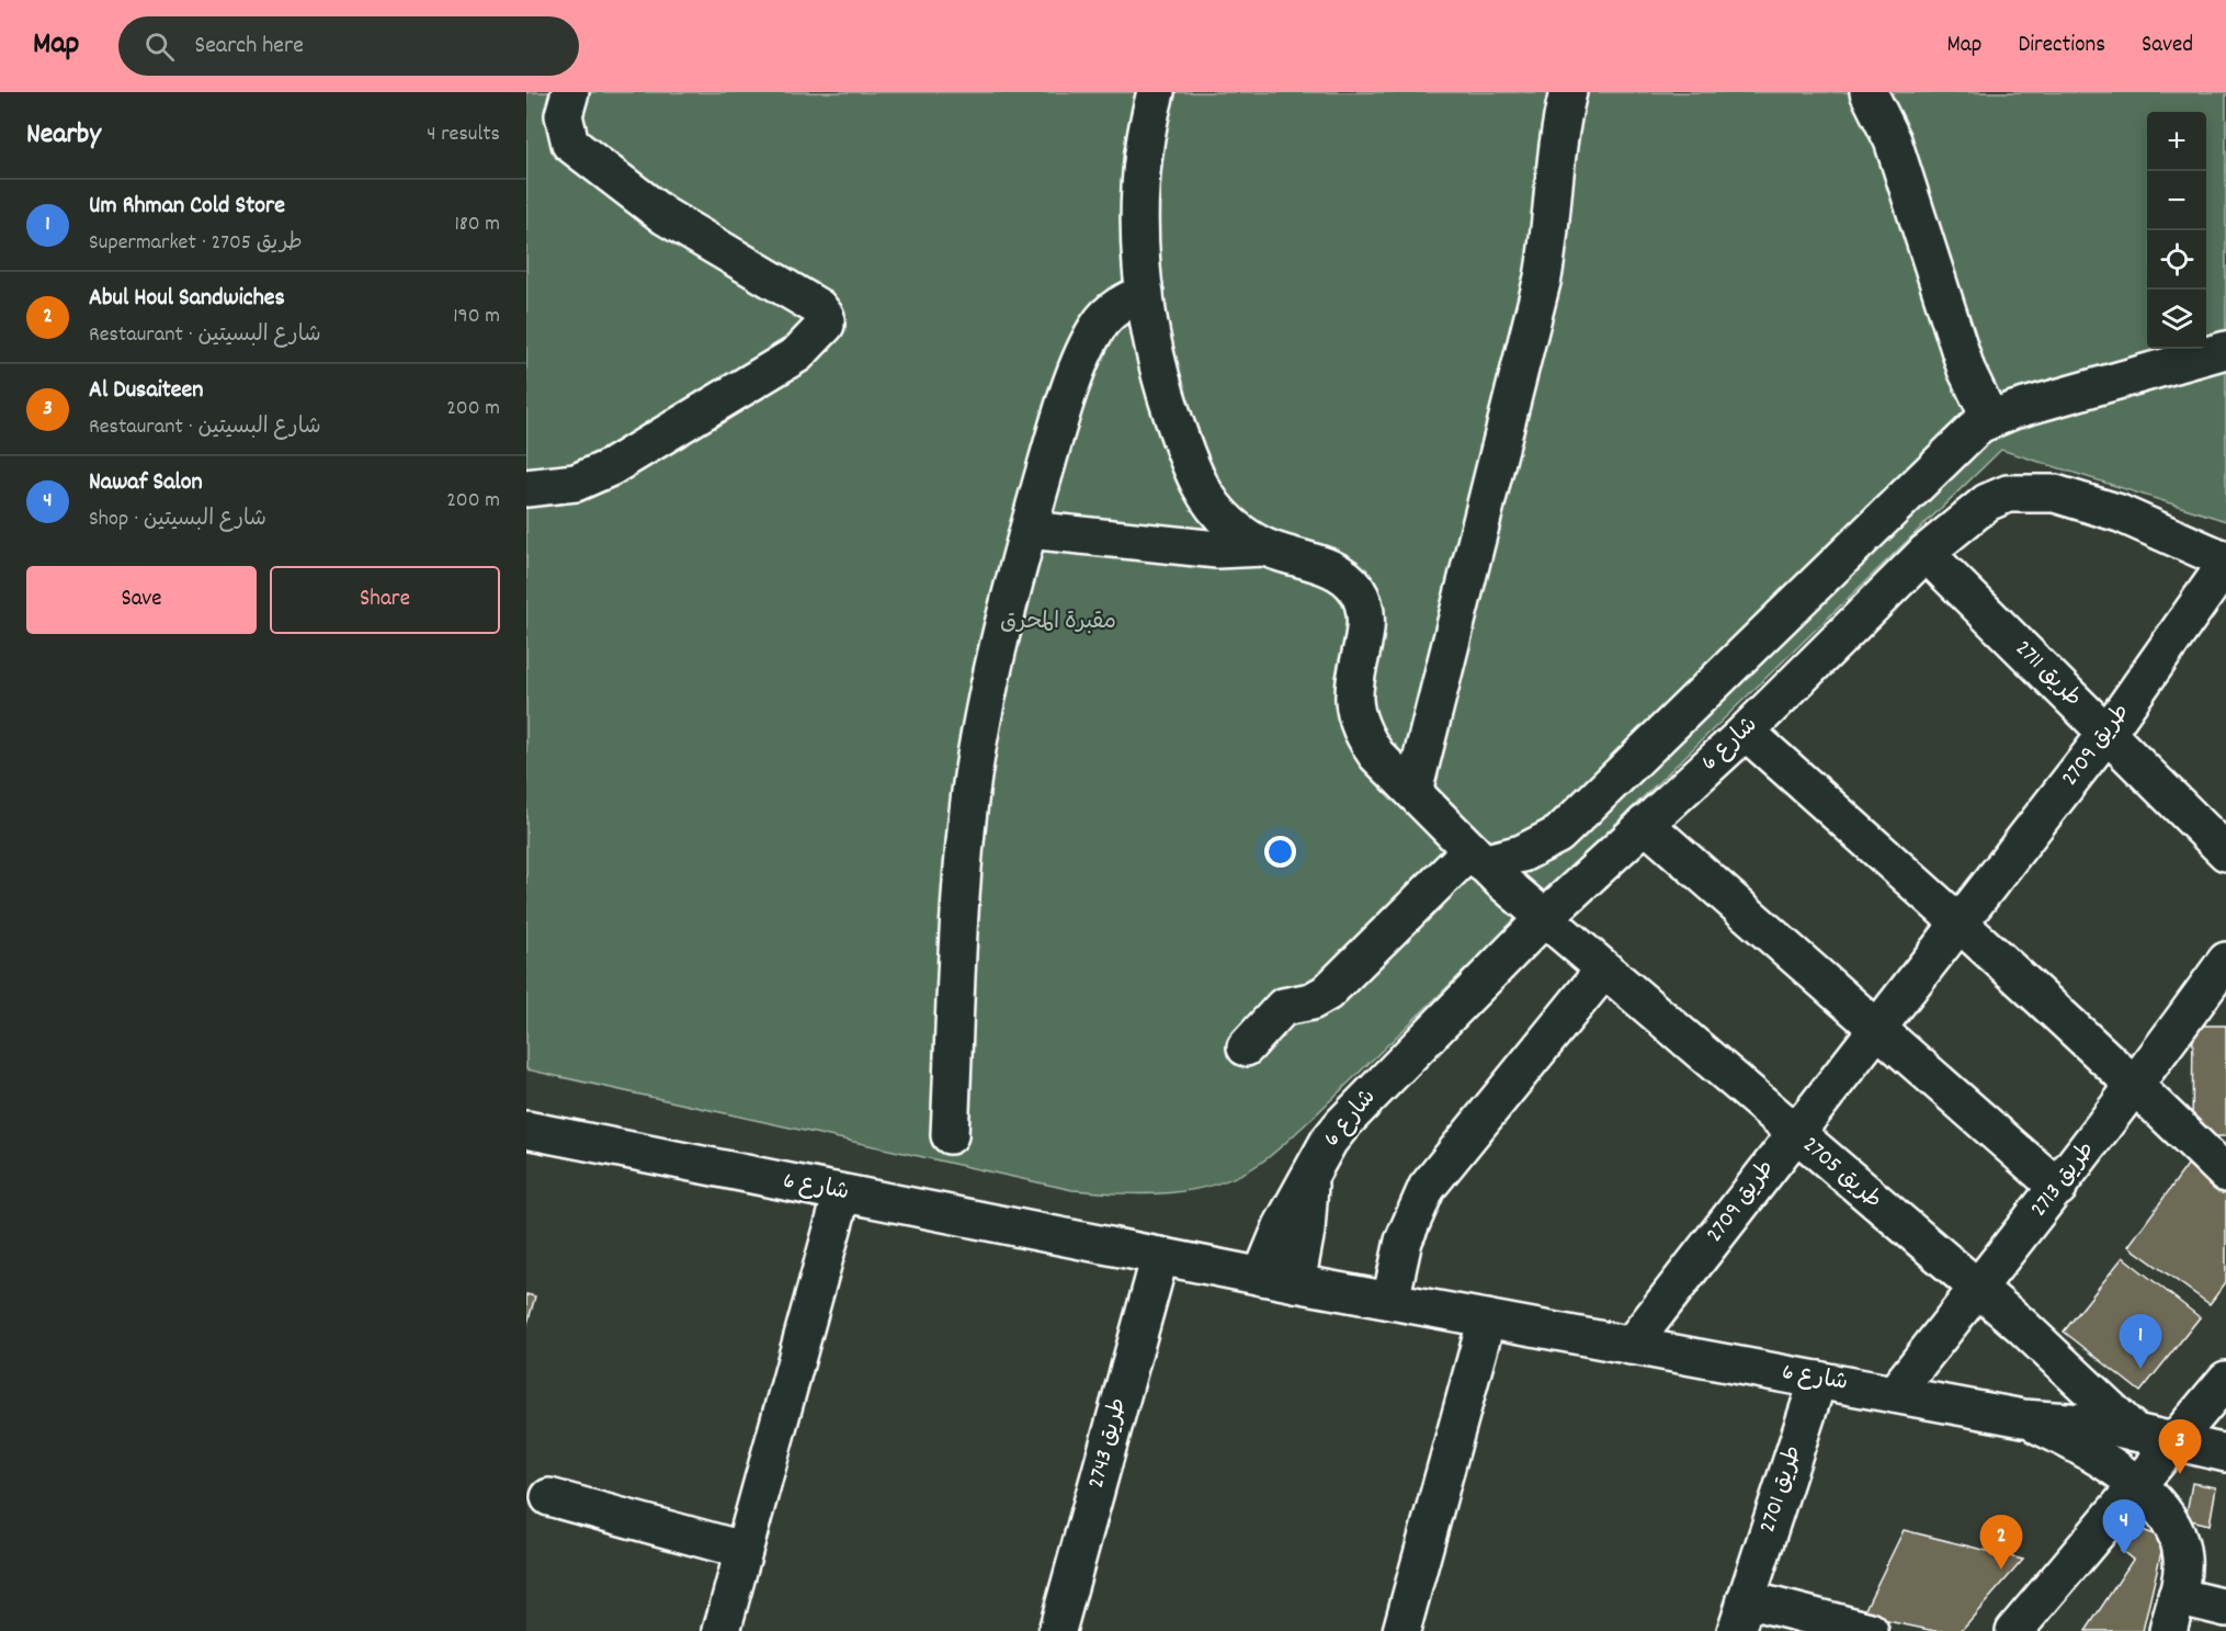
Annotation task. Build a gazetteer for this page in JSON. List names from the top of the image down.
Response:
{
  "streets": {
    "street": [
      "طريق 2711",
      "شارع 6",
      "طريق 2709",
      "طريق 2705",
      "طريق 2713",
      "طريق 2743",
      "طريق 2701"
    ]
  },
  "crossings": [
    ["طريق 2711", "شارع 6"],
    ["طريق 2711", "طريق 2709"],
    ["شارع 6", "طريق 2709"],
    ["شارع 6", "طريق 2705"],
    ["شارع 6", "طريق 2713"],
    ["شارع 6", "طريق 2743"],
    ["شارع 6", "طريق 2701"],
    ["طريق 2709", "طريق 2705"],
    ["طريق 2705", "طريق 2713"]
  ],
  "parks": ["مقبرة المحرق"],
  "page": {
    "header": "Map",
    "search": "Search here",
    "nav": ["Map", "Directions", "Saved"],
    "heading": ["Nearby", "4 results"],
    "map_buttons": ["+", "−"],
    "list": [
      {
        "mark": "1",
        "name": "Um Rhman Cold Store",
        "note": "Supermarket · طريق 2705",
        "value": "180 m"
      },
      {
        "mark": "2",
        "name": "Abul Houl Sandwiches",
        "note": "Restaurant · شارع البسيتين",
        "value": "190 m"
      },
      {
        "mark": "3",
        "name": "Al Dusaiteen",
        "note": "Restaurant · شارع البسيتين",
        "value": "200 m"
      },
      {
        "mark": "4",
        "name": "Nawaf Salon",
        "note": "Shop · شارع البسيتين",
        "value": "200 m"
      }
    ],
    "buttons": ["Save", "Share"],
    "pins": [
      "1",
      "3",
      "4",
      "2"
    ]
  }
}
